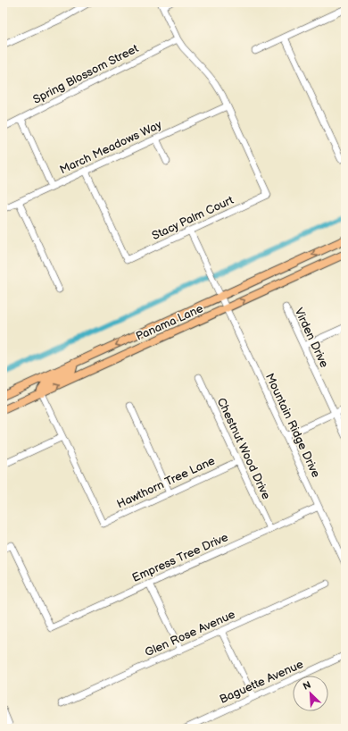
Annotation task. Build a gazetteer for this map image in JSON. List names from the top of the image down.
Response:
{
  "streets": {
    "main road": ["Panama Lane"],
    "street": [
      "Spring Blossom Street",
      "March Meadows Way",
      "Stacy Palm Court",
      "Virden Drive",
      "Mountain Ridge Drive",
      "Chestnut Wood Drive",
      "Hawthorn Tree Lane",
      "Empress Tree Drive",
      "Glen Rose Avenue",
      "Baguette Avenue"
    ]
  },
  "crossings": [
    ["March Meadows Way", "Stacy Palm Court"],
    ["Stacy Palm Court", "Mountain Ridge Drive"],
    ["Panama Lane", "Mountain Ridge Drive"],
    ["Mountain Ridge Drive", "Empress Tree Drive"],
    ["Chestnut Wood Drive", "Hawthorn Tree Lane"],
    ["Chestnut Wood Drive", "Empress Tree Drive"]
  ],
  "north": "top left"
}
